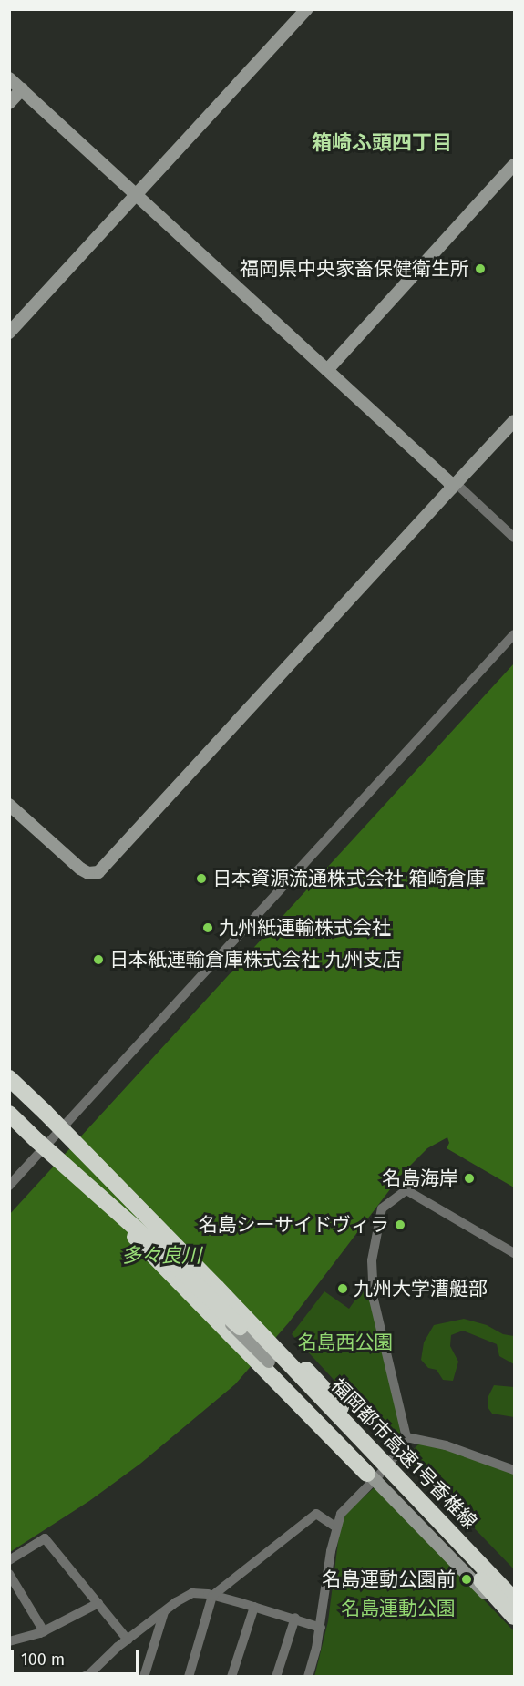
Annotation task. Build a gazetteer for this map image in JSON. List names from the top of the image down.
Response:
{
  "streets": {
    "highway": ["福岡都市高速1号香椎線"]
  },
  "districts": ["箱崎ふ頭四丁目"],
  "water": ["多々良川"],
  "parks": ["名島西公園", "名島運動公園"],
  "places": [
    "福岡県中央家畜保健衛生所",
    "日本資源流通株式会社 箱崎倉庫",
    "九州紙運輸株式会社",
    "日本紙運輸倉庫株式会社 九州支店",
    "名島海岸",
    "名島シーサイドヴィラ",
    "九州大学漕艇部",
    "名島運動公園前"
  ],
  "scale_bar": "100 m"
}
